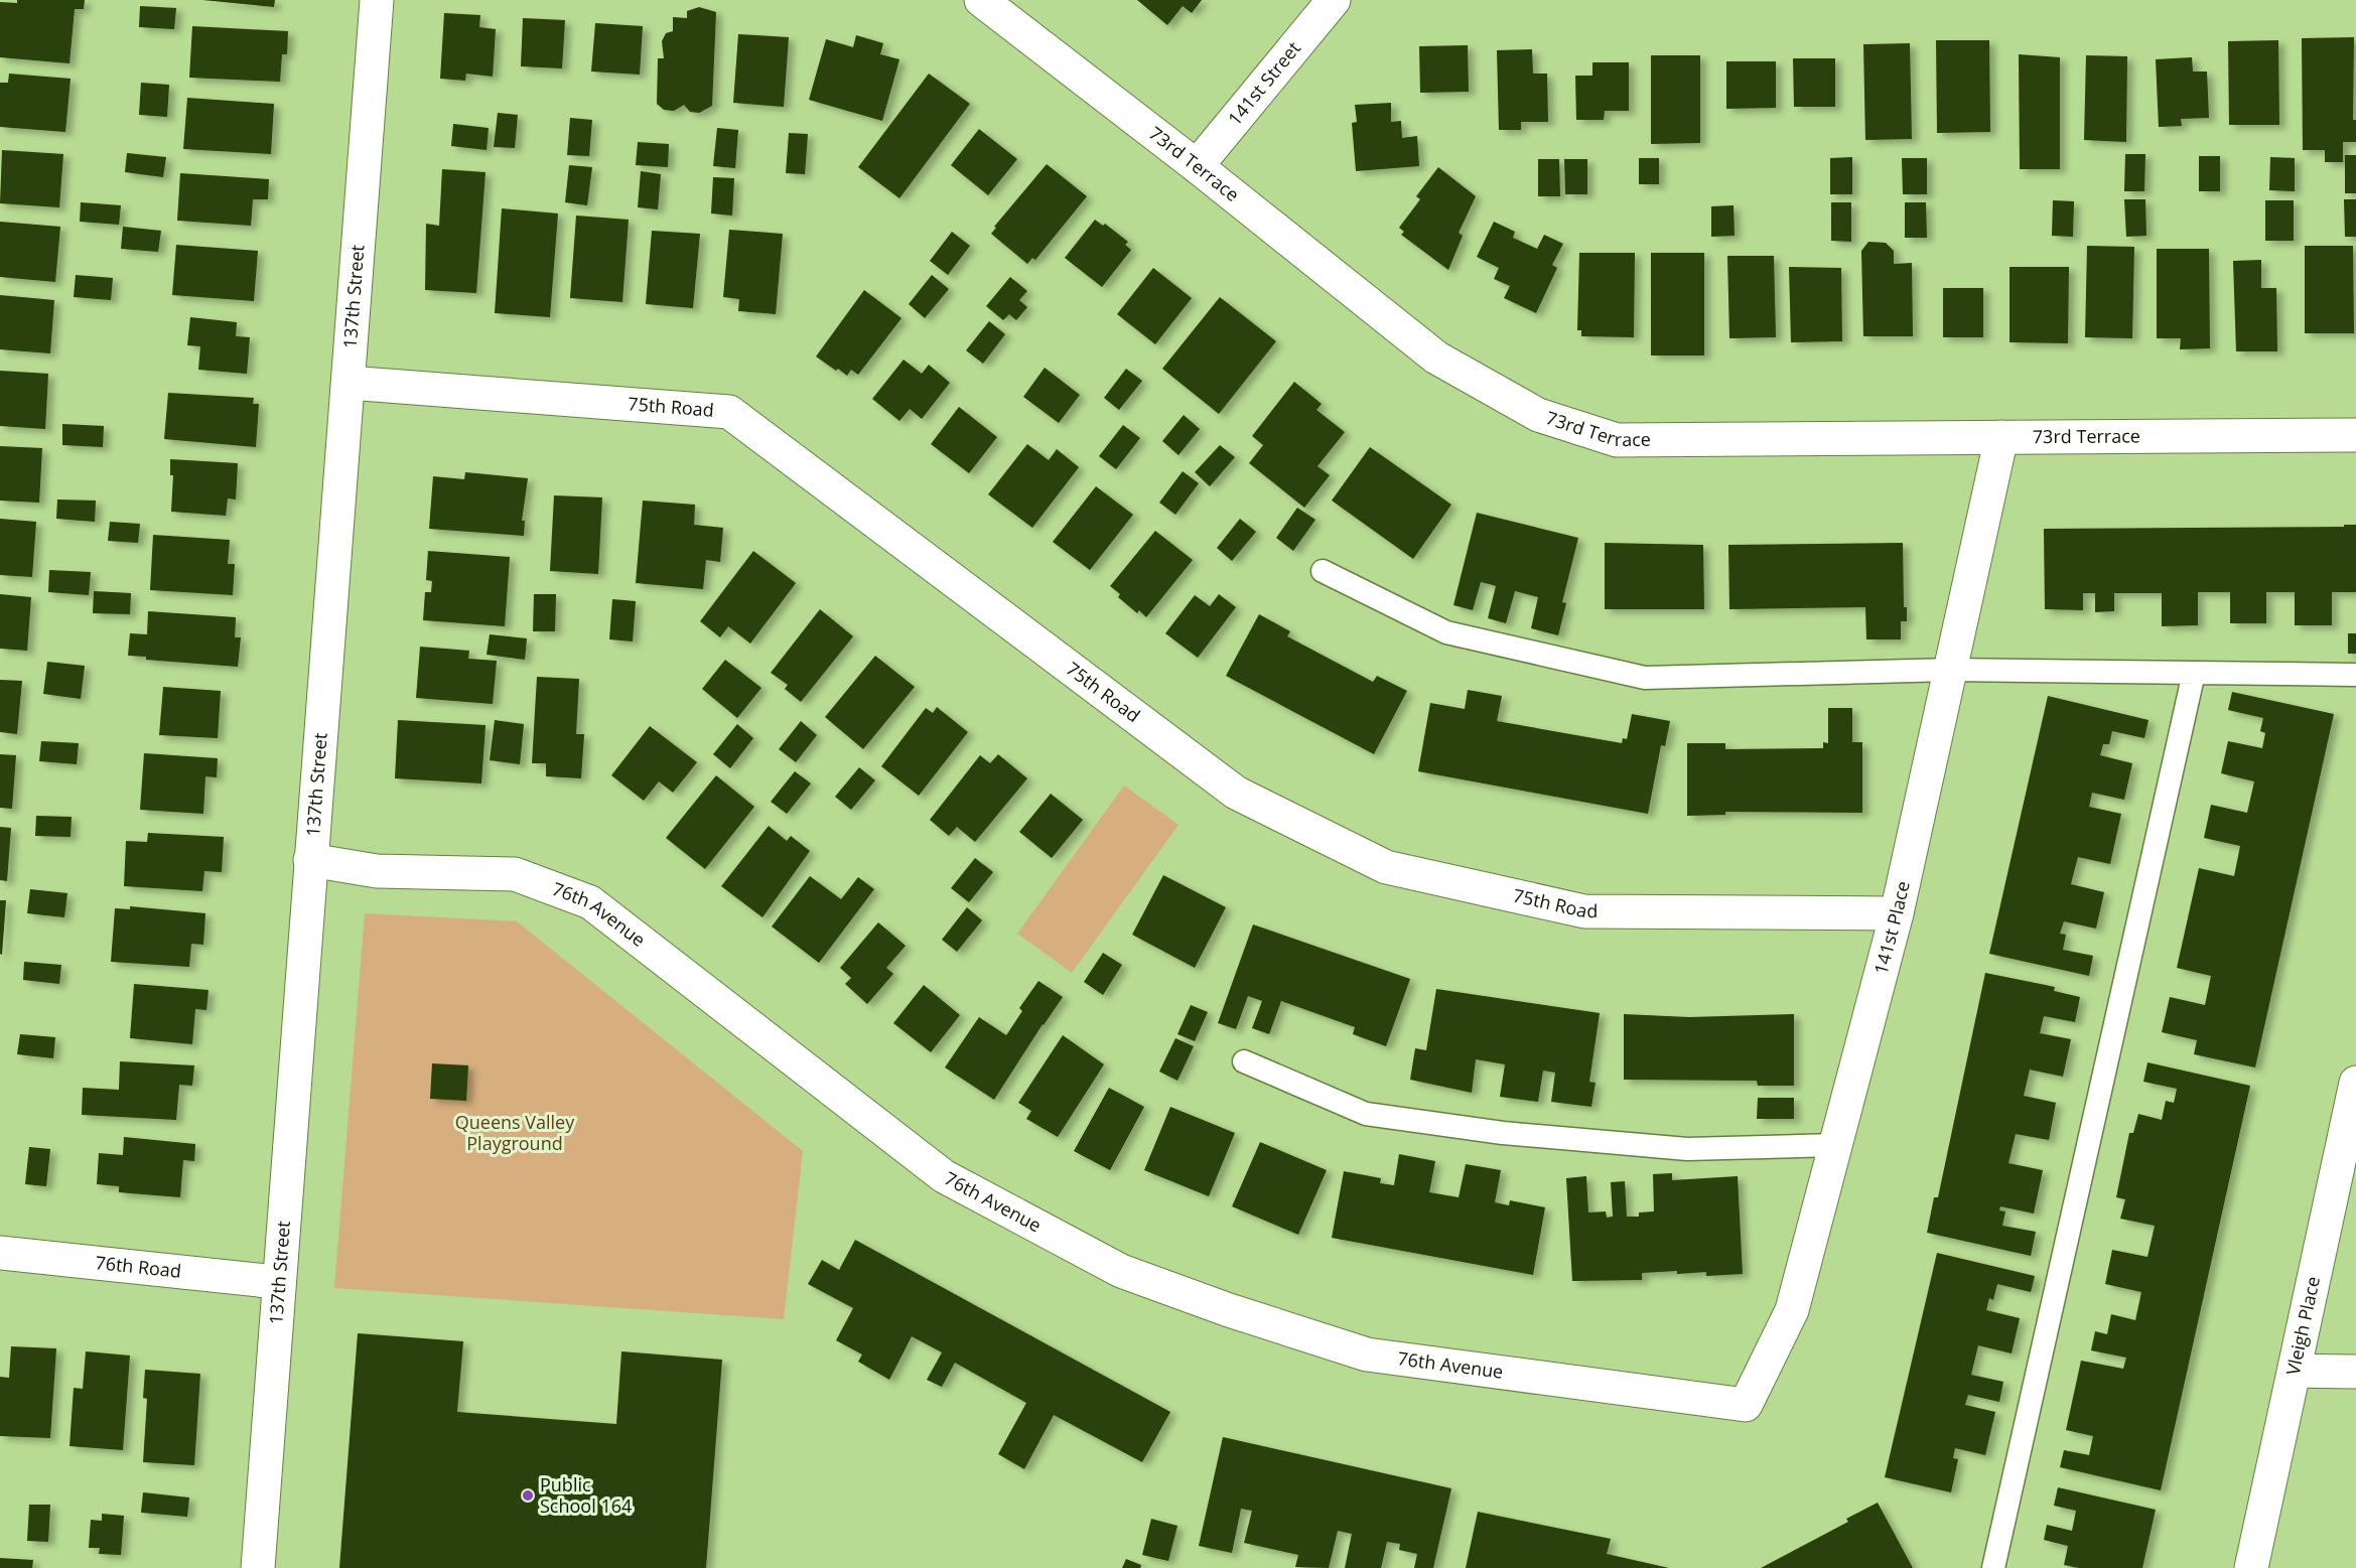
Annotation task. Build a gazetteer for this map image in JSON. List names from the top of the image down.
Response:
{
  "streets": {
    "street": [
      "141st Street",
      "73rd Terrace",
      "137th Street",
      "75th Road",
      "76th Avenue",
      "141st Place",
      "76th Road",
      "Vleigh Place"
    ]
  },
  "crossings": [
    ["141st Street", "73rd Terrace"],
    ["73rd Terrace", "141st Place"],
    ["137th Street", "75th Road"],
    ["137th Street", "76th Avenue"],
    ["137th Street", "76th Road"],
    ["75th Road", "141st Place"],
    ["76th Avenue", "141st Place"]
  ],
  "parks": ["Queens Valley Playground"],
  "places": ["Public School 164"]
}
